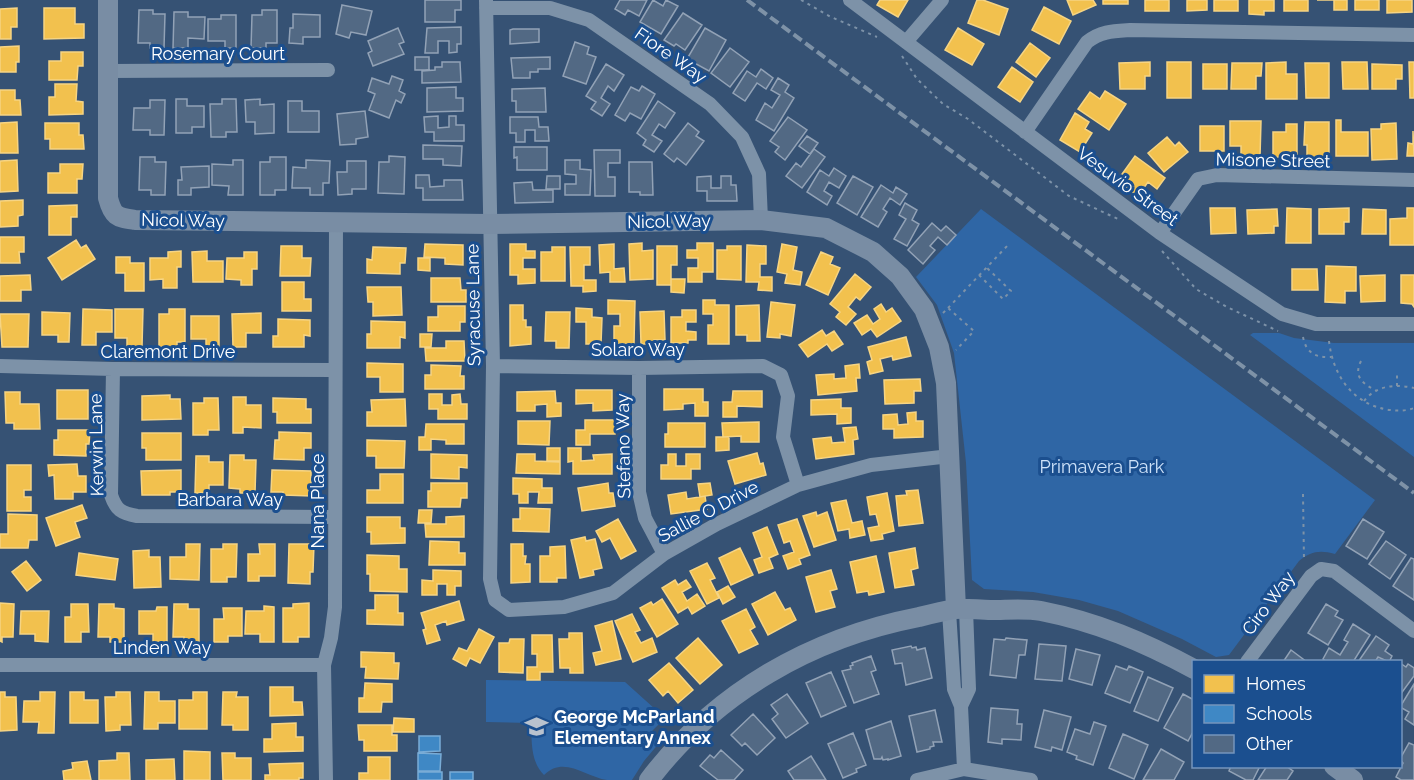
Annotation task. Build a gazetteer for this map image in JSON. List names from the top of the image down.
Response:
{
  "streets": {
    "street": [
      "Rosemary Court",
      "Fiore Way",
      "Misone Street",
      "Vesuvio Street",
      "Nicol Way",
      "Syracuse Lane",
      "Solaro Way",
      "Claremont Drive",
      "Kerwin Lane",
      "Stefano Way",
      "Barbara Way",
      "Nana Place",
      "Sallie O Drive",
      "Ciro Way",
      "Linden Way"
    ]
  },
  "crossings": [
    ["Rosemary Court", "Nicol Way"],
    ["Fiore Way", "Nicol Way"],
    ["Fiore Way", "Syracuse Lane"],
    ["Misone Street", "Vesuvio Street"],
    ["Nicol Way", "Syracuse Lane"],
    ["Nicol Way", "Nana Place"],
    ["Nicol Way", "Sallie O Drive"],
    ["Syracuse Lane", "Solaro Way"],
    ["Syracuse Lane", "Sallie O Drive"],
    ["Solaro Way", "Stefano Way"],
    ["Solaro Way", "Sallie O Drive"],
    ["Claremont Drive", "Kerwin Lane"],
    ["Claremont Drive", "Nana Place"],
    ["Kerwin Lane", "Barbara Way"],
    ["Stefano Way", "Sallie O Drive"],
    ["Barbara Way", "Nana Place"],
    ["Nana Place", "Linden Way"]
  ],
  "parks": ["Primavera Park"],
  "places": {
    "school or university": ["George McParland Elementary Annex"]
  },
  "legend": ["Homes", "Schools", "Other"]
}
